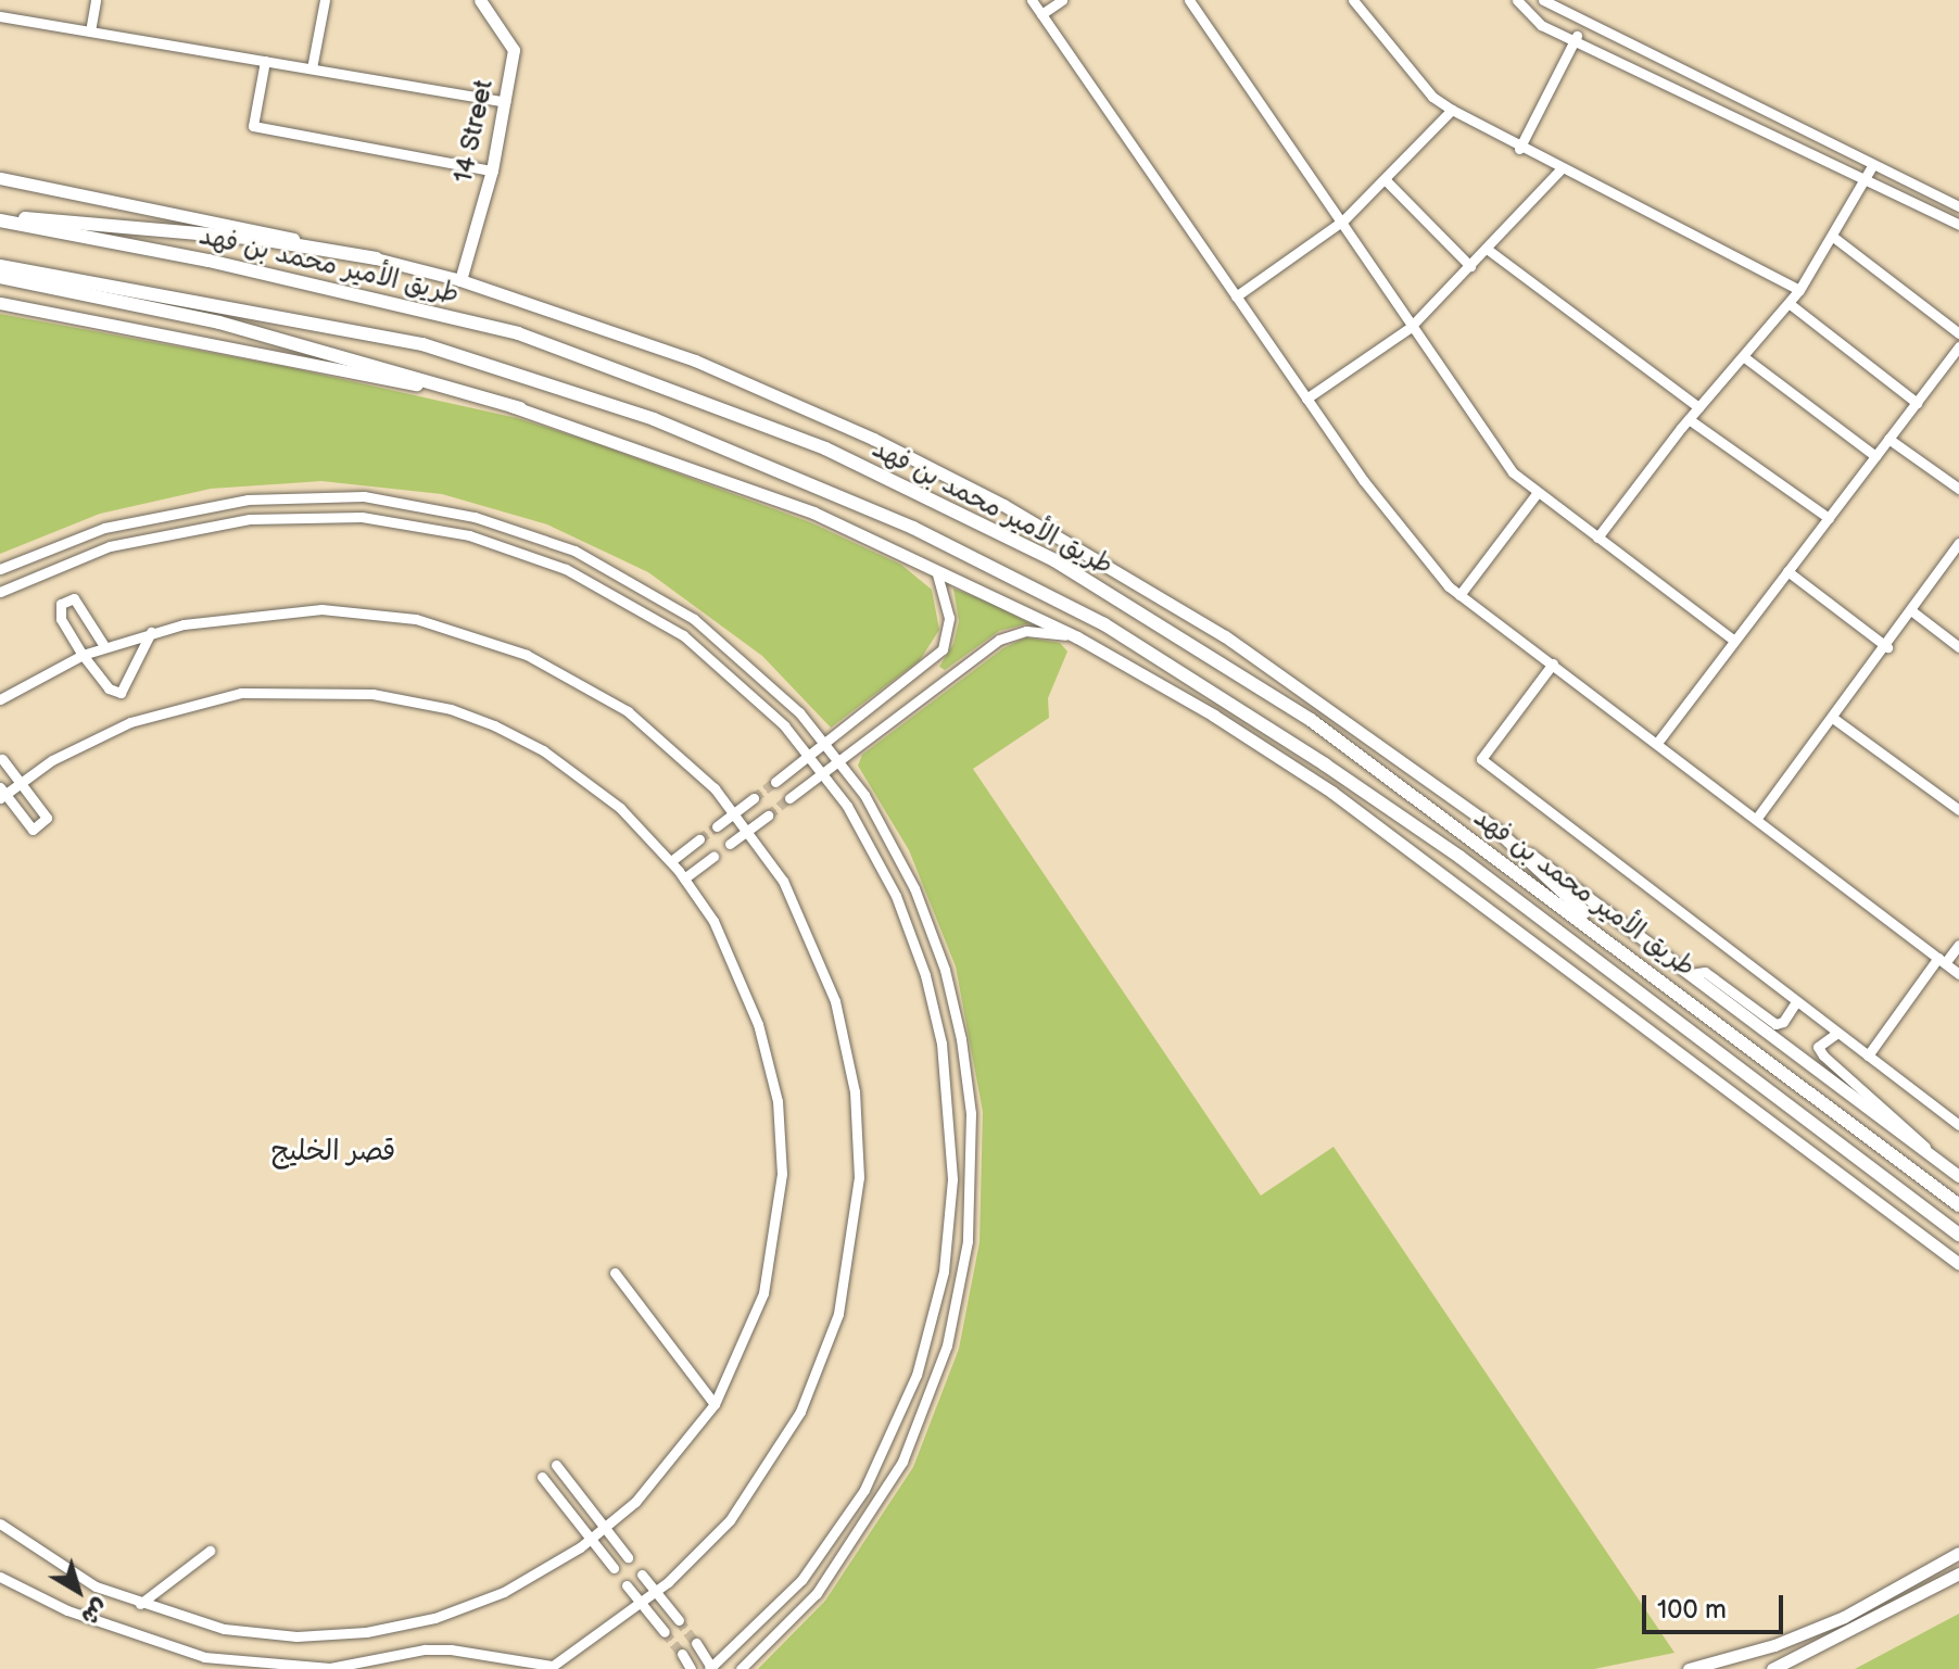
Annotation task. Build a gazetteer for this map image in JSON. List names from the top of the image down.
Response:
{
  "streets": {
    "highway": ["طريق الأمير محمد بن فهد"],
    "main road": ["14 Street"]
  },
  "districts": ["قصر الخليج"],
  "scale_bar": "100 m",
  "north": "bottom right"
}
